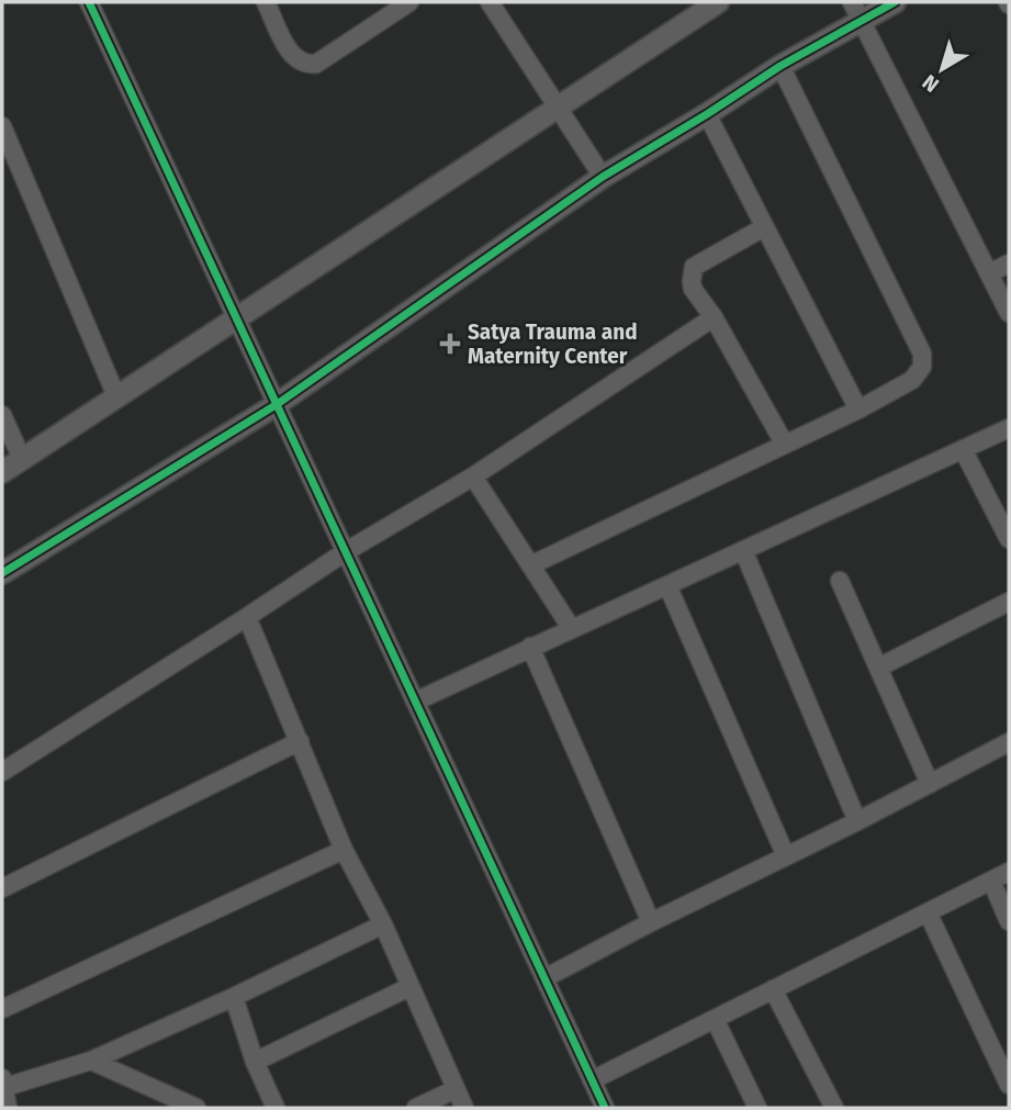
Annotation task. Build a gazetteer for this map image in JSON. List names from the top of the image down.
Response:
{
  "places": {
    "health": ["Satya Trauma and Maternity Center"]
  },
  "north": "bottom left"
}
